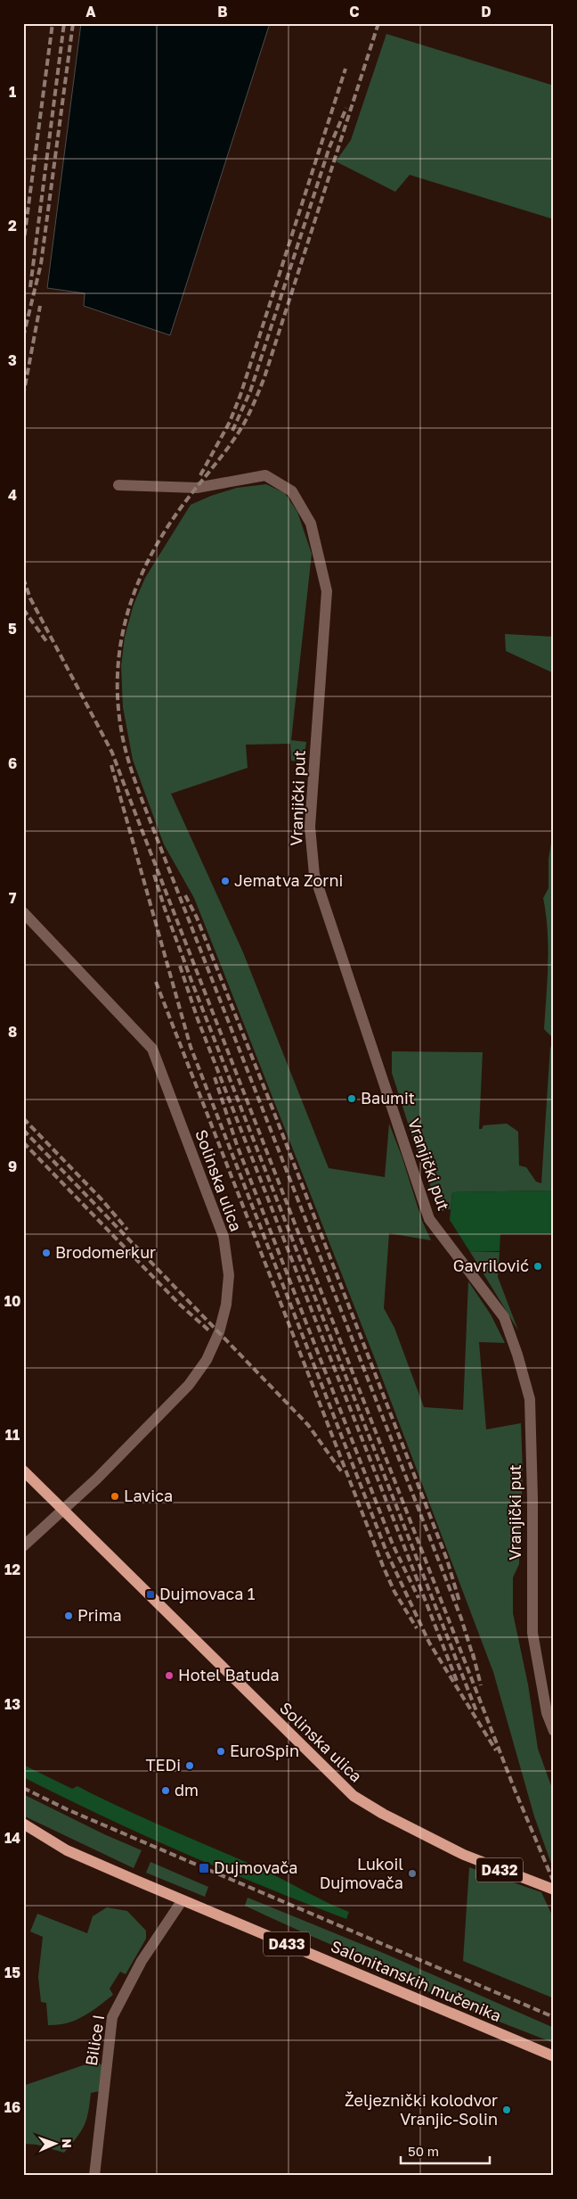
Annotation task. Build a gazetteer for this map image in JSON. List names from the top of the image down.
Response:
{
  "streets": {
    "main road": [
      "Solinska ulica",
      "D432",
      "D433",
      "Salonitanskih mučenika"
    ],
    "street": ["Vranjički put", "Bilice I"]
  },
  "crossings": [
    ["Salonitanskih mučenika", "Bilice I"]
  ],
  "places": {
    "other": [
      "Jematva Zorni",
      "Baumit",
      "Brodomerkur",
      "Gavrilović",
      "Lavica",
      "Prima",
      "Hotel Batuda",
      "EuroSpin",
      "TEDi",
      "dm",
      "Lukoil Dujmovača",
      "Željeznički kolodvor Vranjic-Solin"
    ],
    "transit": ["Dujmovaca 1", "Dujmovača"]
  },
  "scale_bar": "50 m",
  "north": "right",
  "grid": {
    "columns": [
      "A",
      "B",
      "C",
      "D"
    ],
    "rows": [
      "1",
      "2",
      "3",
      "4",
      "5",
      "6",
      "7",
      "8",
      "9",
      "10",
      "11",
      "12",
      "13",
      "14",
      "15",
      "16"
    ]
  }
}
